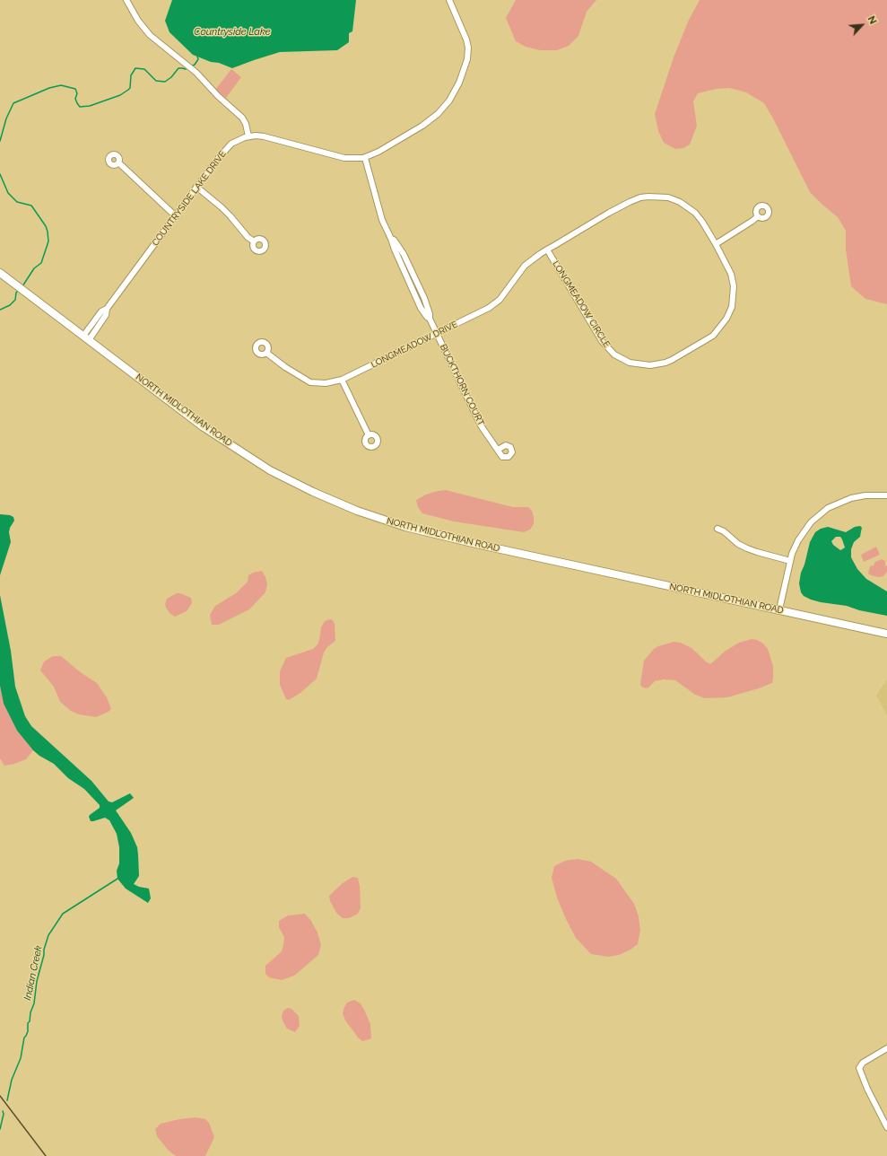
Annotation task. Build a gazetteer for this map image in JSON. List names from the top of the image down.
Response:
{
  "streets": {
    "main road": ["NORTH MIDLOTHIAN ROAD"],
    "street": [
      "COUNTRYSIDE LAKE DRIVE",
      "LONGMEADOW CIRCLE",
      "LONGMEADOW DRIVE",
      "BUCKTHORN COURT"
    ]
  },
  "crossings": [
    ["COUNTRYSIDE LAKE DRIVE", "BUCKTHORN COURT"],
    ["COUNTRYSIDE LAKE DRIVE", "NORTH MIDLOTHIAN ROAD"],
    ["LONGMEADOW CIRCLE", "LONGMEADOW DRIVE"],
    ["LONGMEADOW DRIVE", "BUCKTHORN COURT"]
  ],
  "water": ["Countryside Lake", "Indian Creek"],
  "north": "top right"
}
